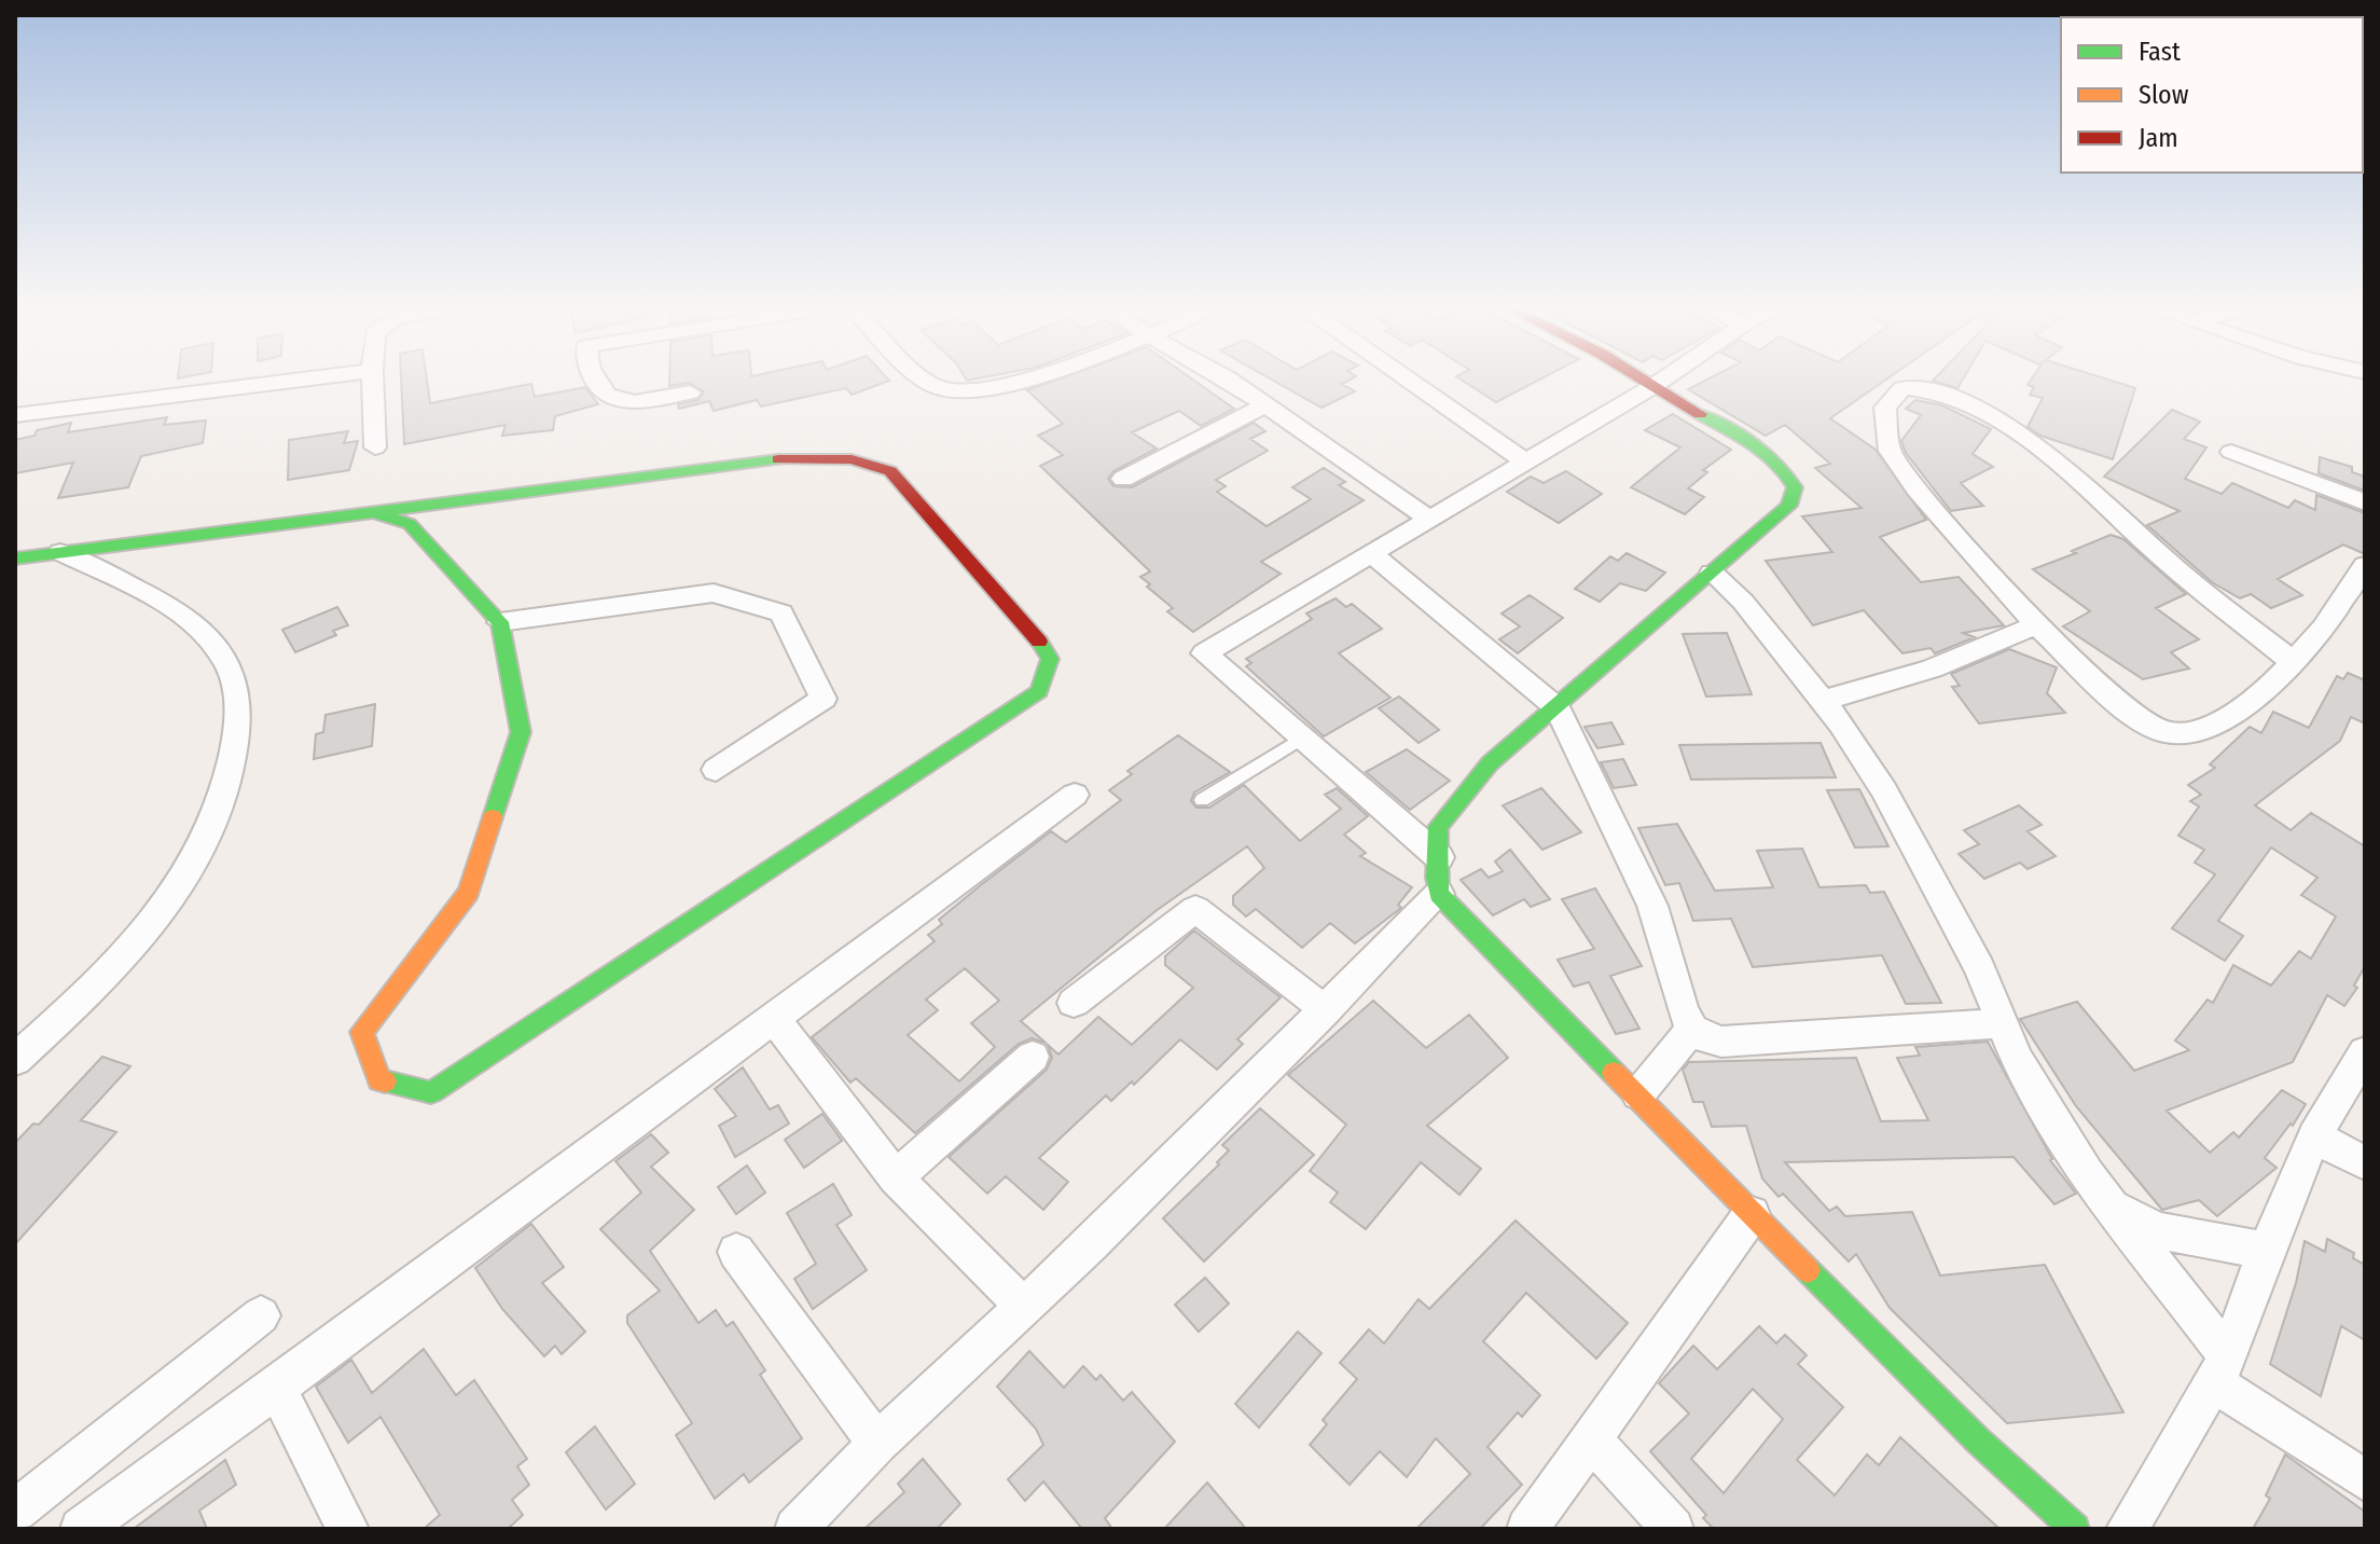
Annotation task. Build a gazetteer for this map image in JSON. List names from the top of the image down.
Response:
{
  "legend": ["Fast", "Slow", "Jam"]
}
